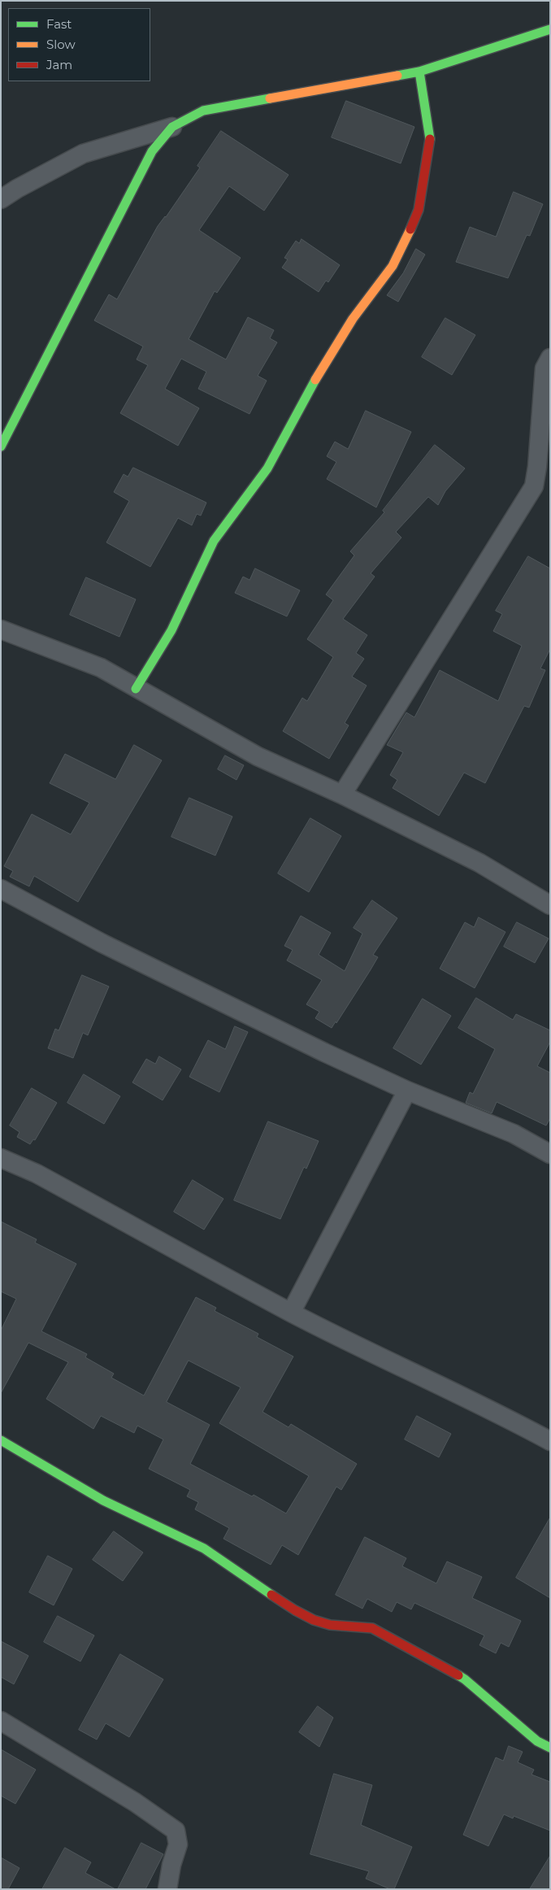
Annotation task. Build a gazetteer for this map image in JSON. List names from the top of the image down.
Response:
{
  "legend": ["Fast", "Slow", "Jam"]
}
